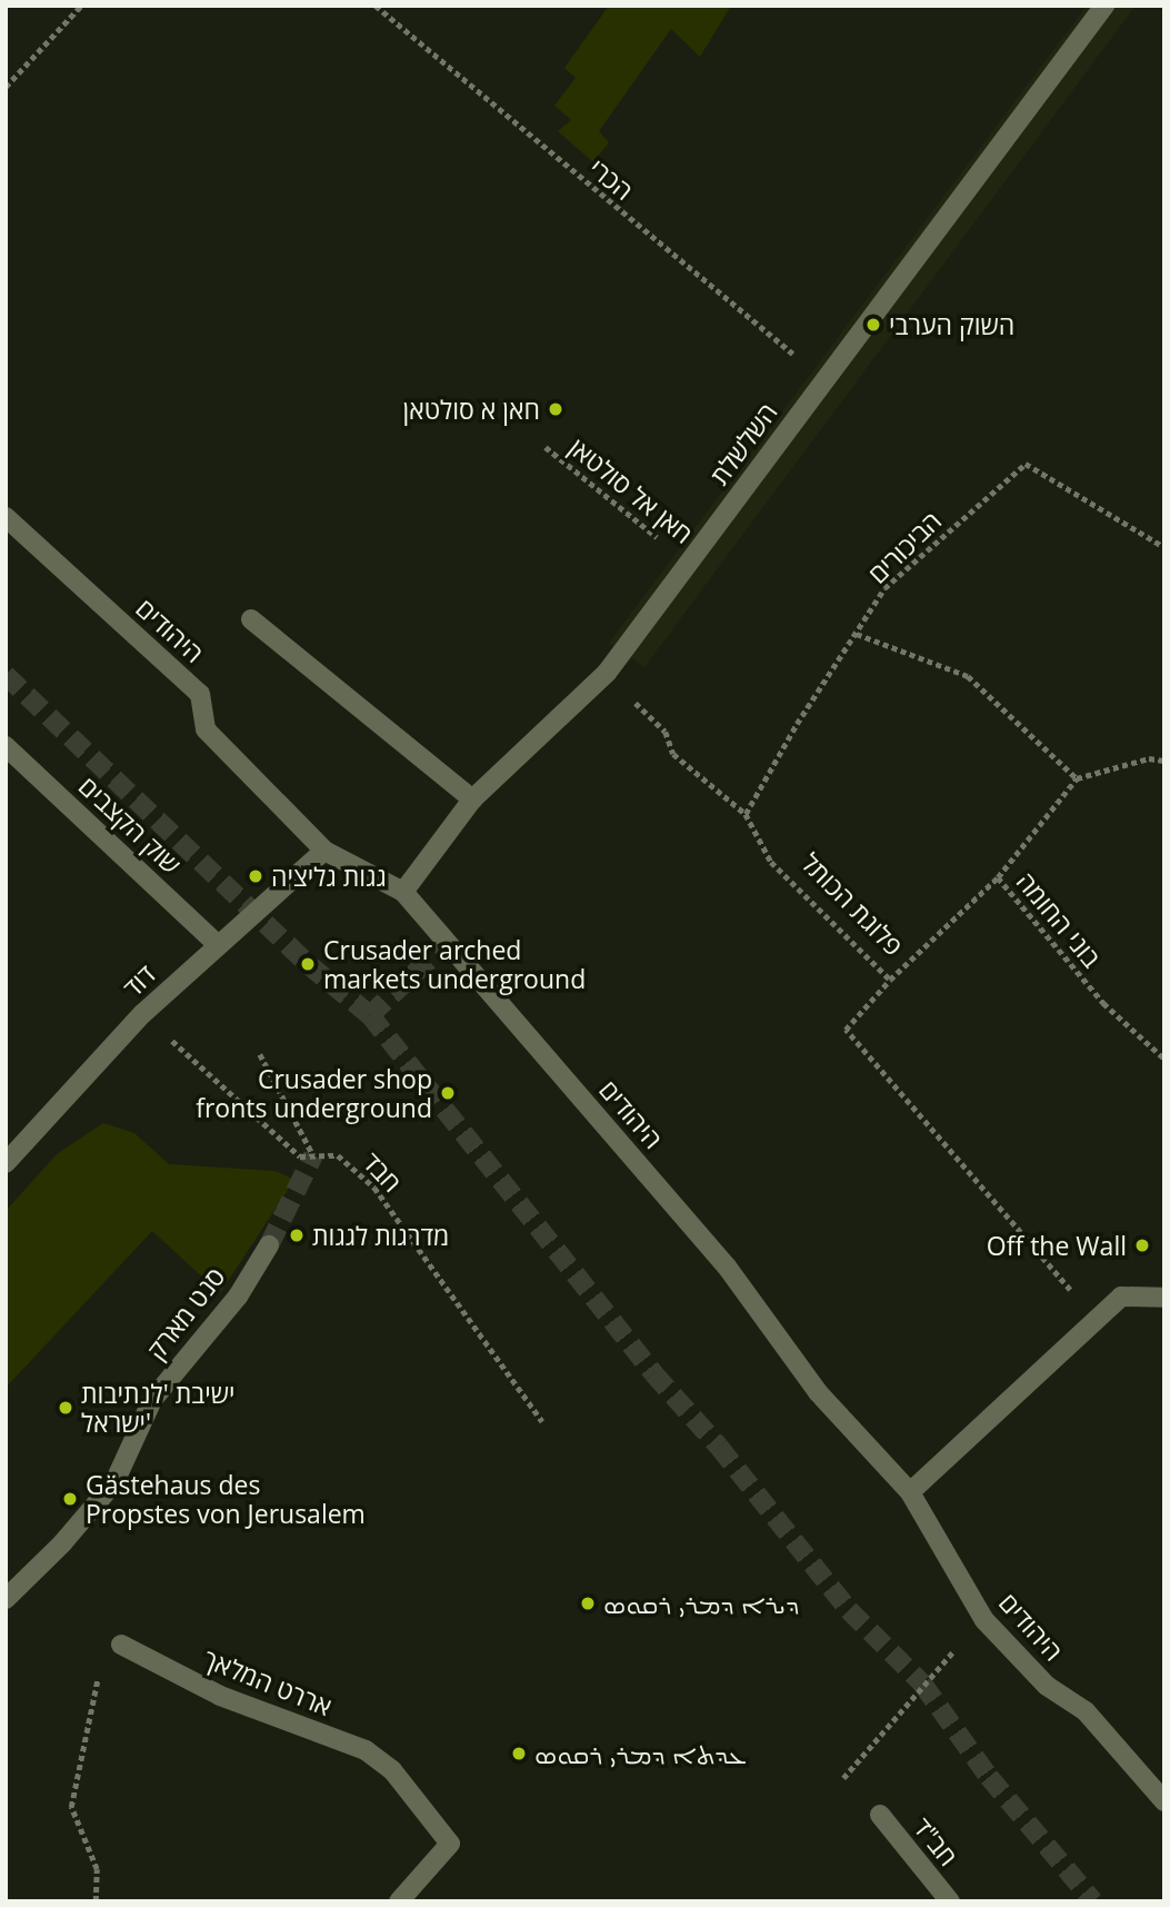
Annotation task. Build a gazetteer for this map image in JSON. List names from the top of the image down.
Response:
{
  "streets": {
    "street": [
      "השלשלת",
      "היהודים",
      "שוק הקצבים",
      "דוד",
      "סנט מארק",
      "אררט המלאך",
      "חב\"ד"
    ],
    "path": [
      "הכרי",
      "חאן אל סולטאן",
      "הביכורים",
      "פלוגת הכותל",
      "בוני החומה",
      "חבד"
    ]
  },
  "crossings": [
    ["הכרי", "השלשלת"],
    ["השלשלת", "חאן אל סולטאן"],
    ["השלשלת", "היהודים"],
    ["השלשלת", "פלוגת הכותל"],
    ["הביכורים", "פלוגת הכותל"],
    ["היהודים", "דוד"],
    ["שוק הקצבים", "דוד"],
    ["פלוגת הכותל", "בוני החומה"],
    ["דוד", "חבד"]
  ],
  "places": [
    "השוק הערבי",
    "חאן א סולטאן",
    "גגות גליציה",
    "Crusader arched markets underground",
    "Crusader shop fronts underground",
    "מדרגות לגגות",
    "Off the Wall",
    "ישיבת 'לנתיבות ישראל'",
    "Gästehaus des Propstes von Jerusalem",
    "ܕܝܪܐ ܕܡܪܝ ܪܩܘܣ",
    "ܥܕܬܐ ܕܡܪܝ ܪܩܘܣ"
  ]
}
